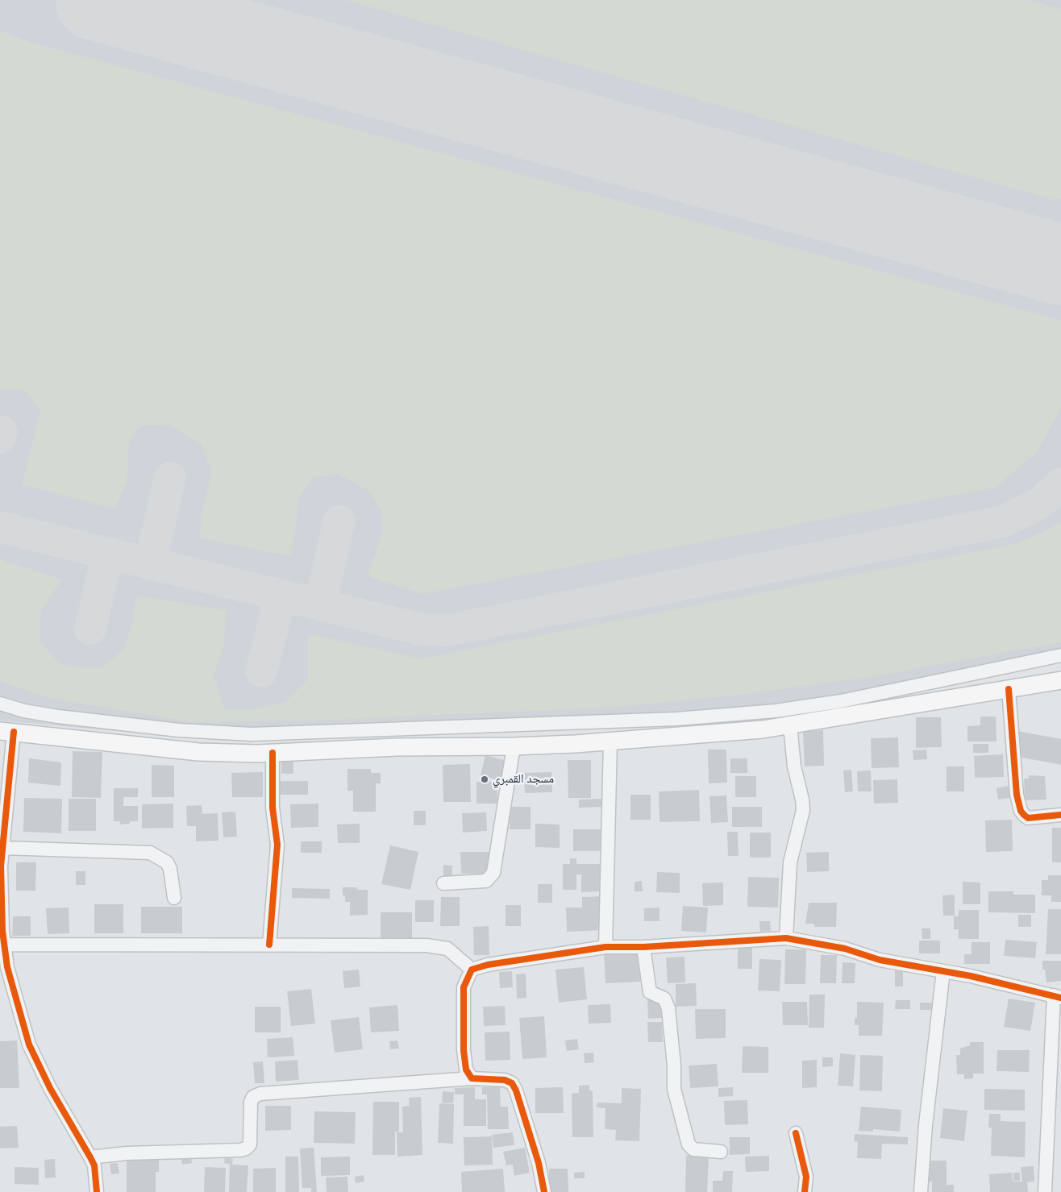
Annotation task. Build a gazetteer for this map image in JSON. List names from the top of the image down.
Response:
{
  "places": ["مسجد القمبري"]
}
